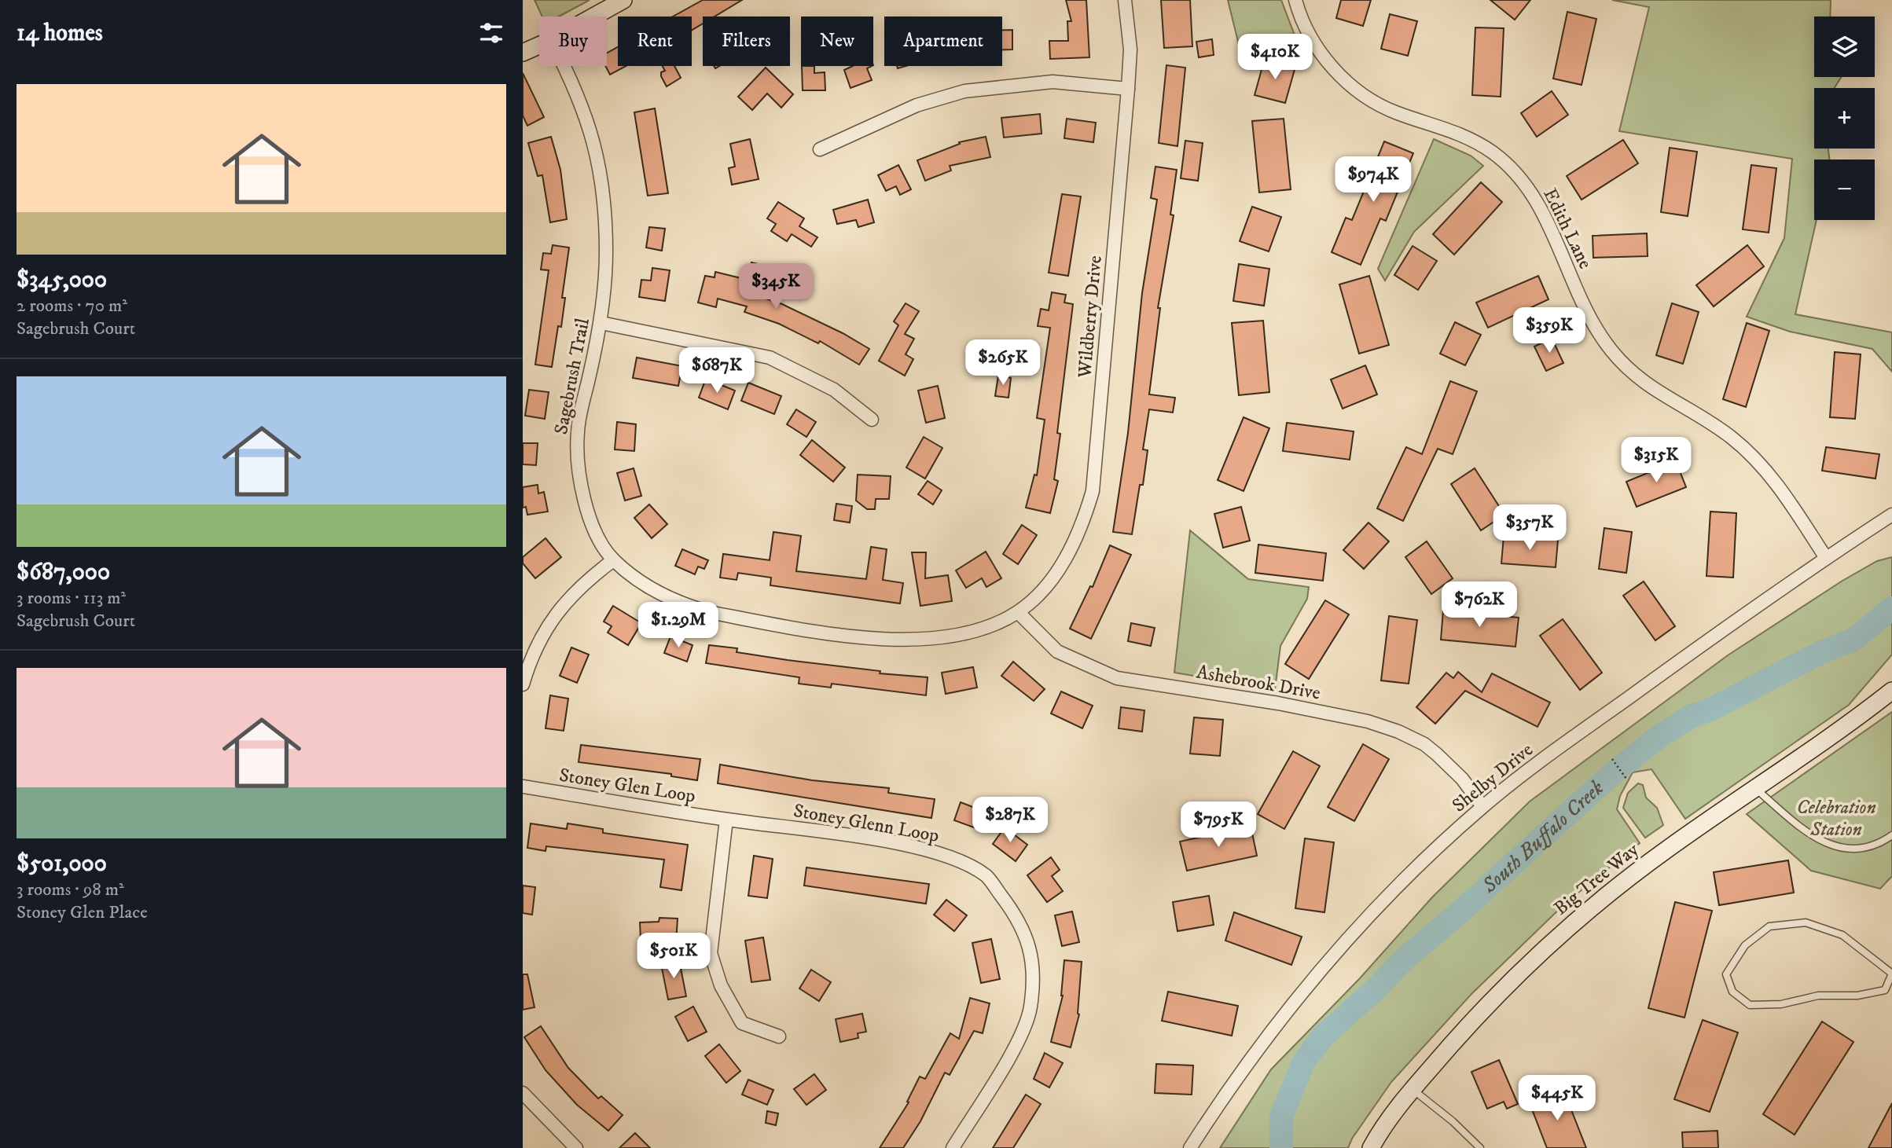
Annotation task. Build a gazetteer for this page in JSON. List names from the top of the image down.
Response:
{
  "streets": {
    "main road": ["Big Tree Way"],
    "street": [
      "Edith Lane",
      "Wildberry Drive",
      "Sagebrush Trail",
      "Ashebrook Drive",
      "Shelby Drive",
      "Stoney Glen Loop",
      "Stoney Glenn Loop"
    ]
  },
  "crossings": [
    ["Edith Lane", "Shelby Drive"],
    ["Wildberry Drive", "Sagebrush Trail"],
    ["Wildberry Drive", "Ashebrook Drive"],
    ["Sagebrush Trail", "Ashebrook Drive"],
    ["Ashebrook Drive", "Shelby Drive"],
    ["Stoney Glen Loop", "Stoney Glenn Loop"]
  ],
  "water": ["South Buffalo Creek"],
  "parks": ["Celebration Station"],
  "page": {
    "heading": "14 homes",
    "map_buttons": ["+", "−"],
    "chip": [
      "Buy",
      "Rent",
      "Filters",
      "New",
      "Apartment"
    ],
    "price": [
      "$410K",
      "$974K",
      "$345K",
      "$359K",
      "$265K",
      "$687K",
      "$315K",
      "$357K",
      "$762K",
      "$1.29M",
      "$287K",
      "$795K",
      "$501K",
      "$445K"
    ],
    "list": [
      {
        "name": "$345,000",
        "note": "2 rooms · 70 m² · Sagebrush Court"
      },
      {
        "name": "$687,000",
        "note": "3 rooms · 113 m² · Sagebrush Court"
      },
      {
        "name": "$501,000",
        "note": "3 rooms · 98 m² · Stoney Glen Place"
      }
    ]
  }
}
